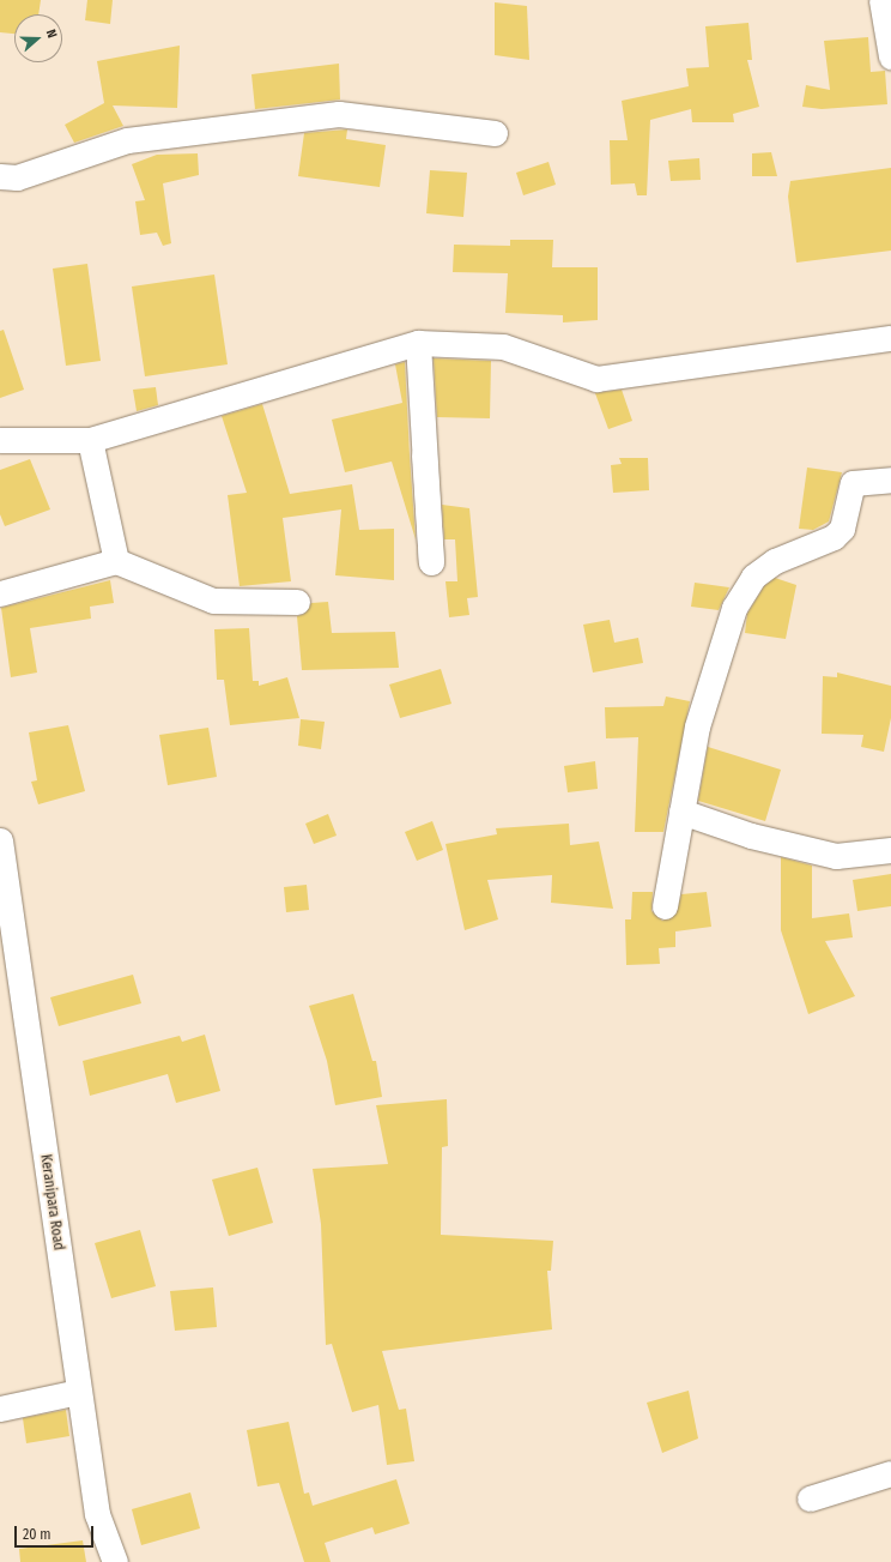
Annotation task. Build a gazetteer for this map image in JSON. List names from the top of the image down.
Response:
{
  "streets": {
    "street": ["Keranipara Road"]
  },
  "scale_bar": "20 m",
  "north": "right"
}
